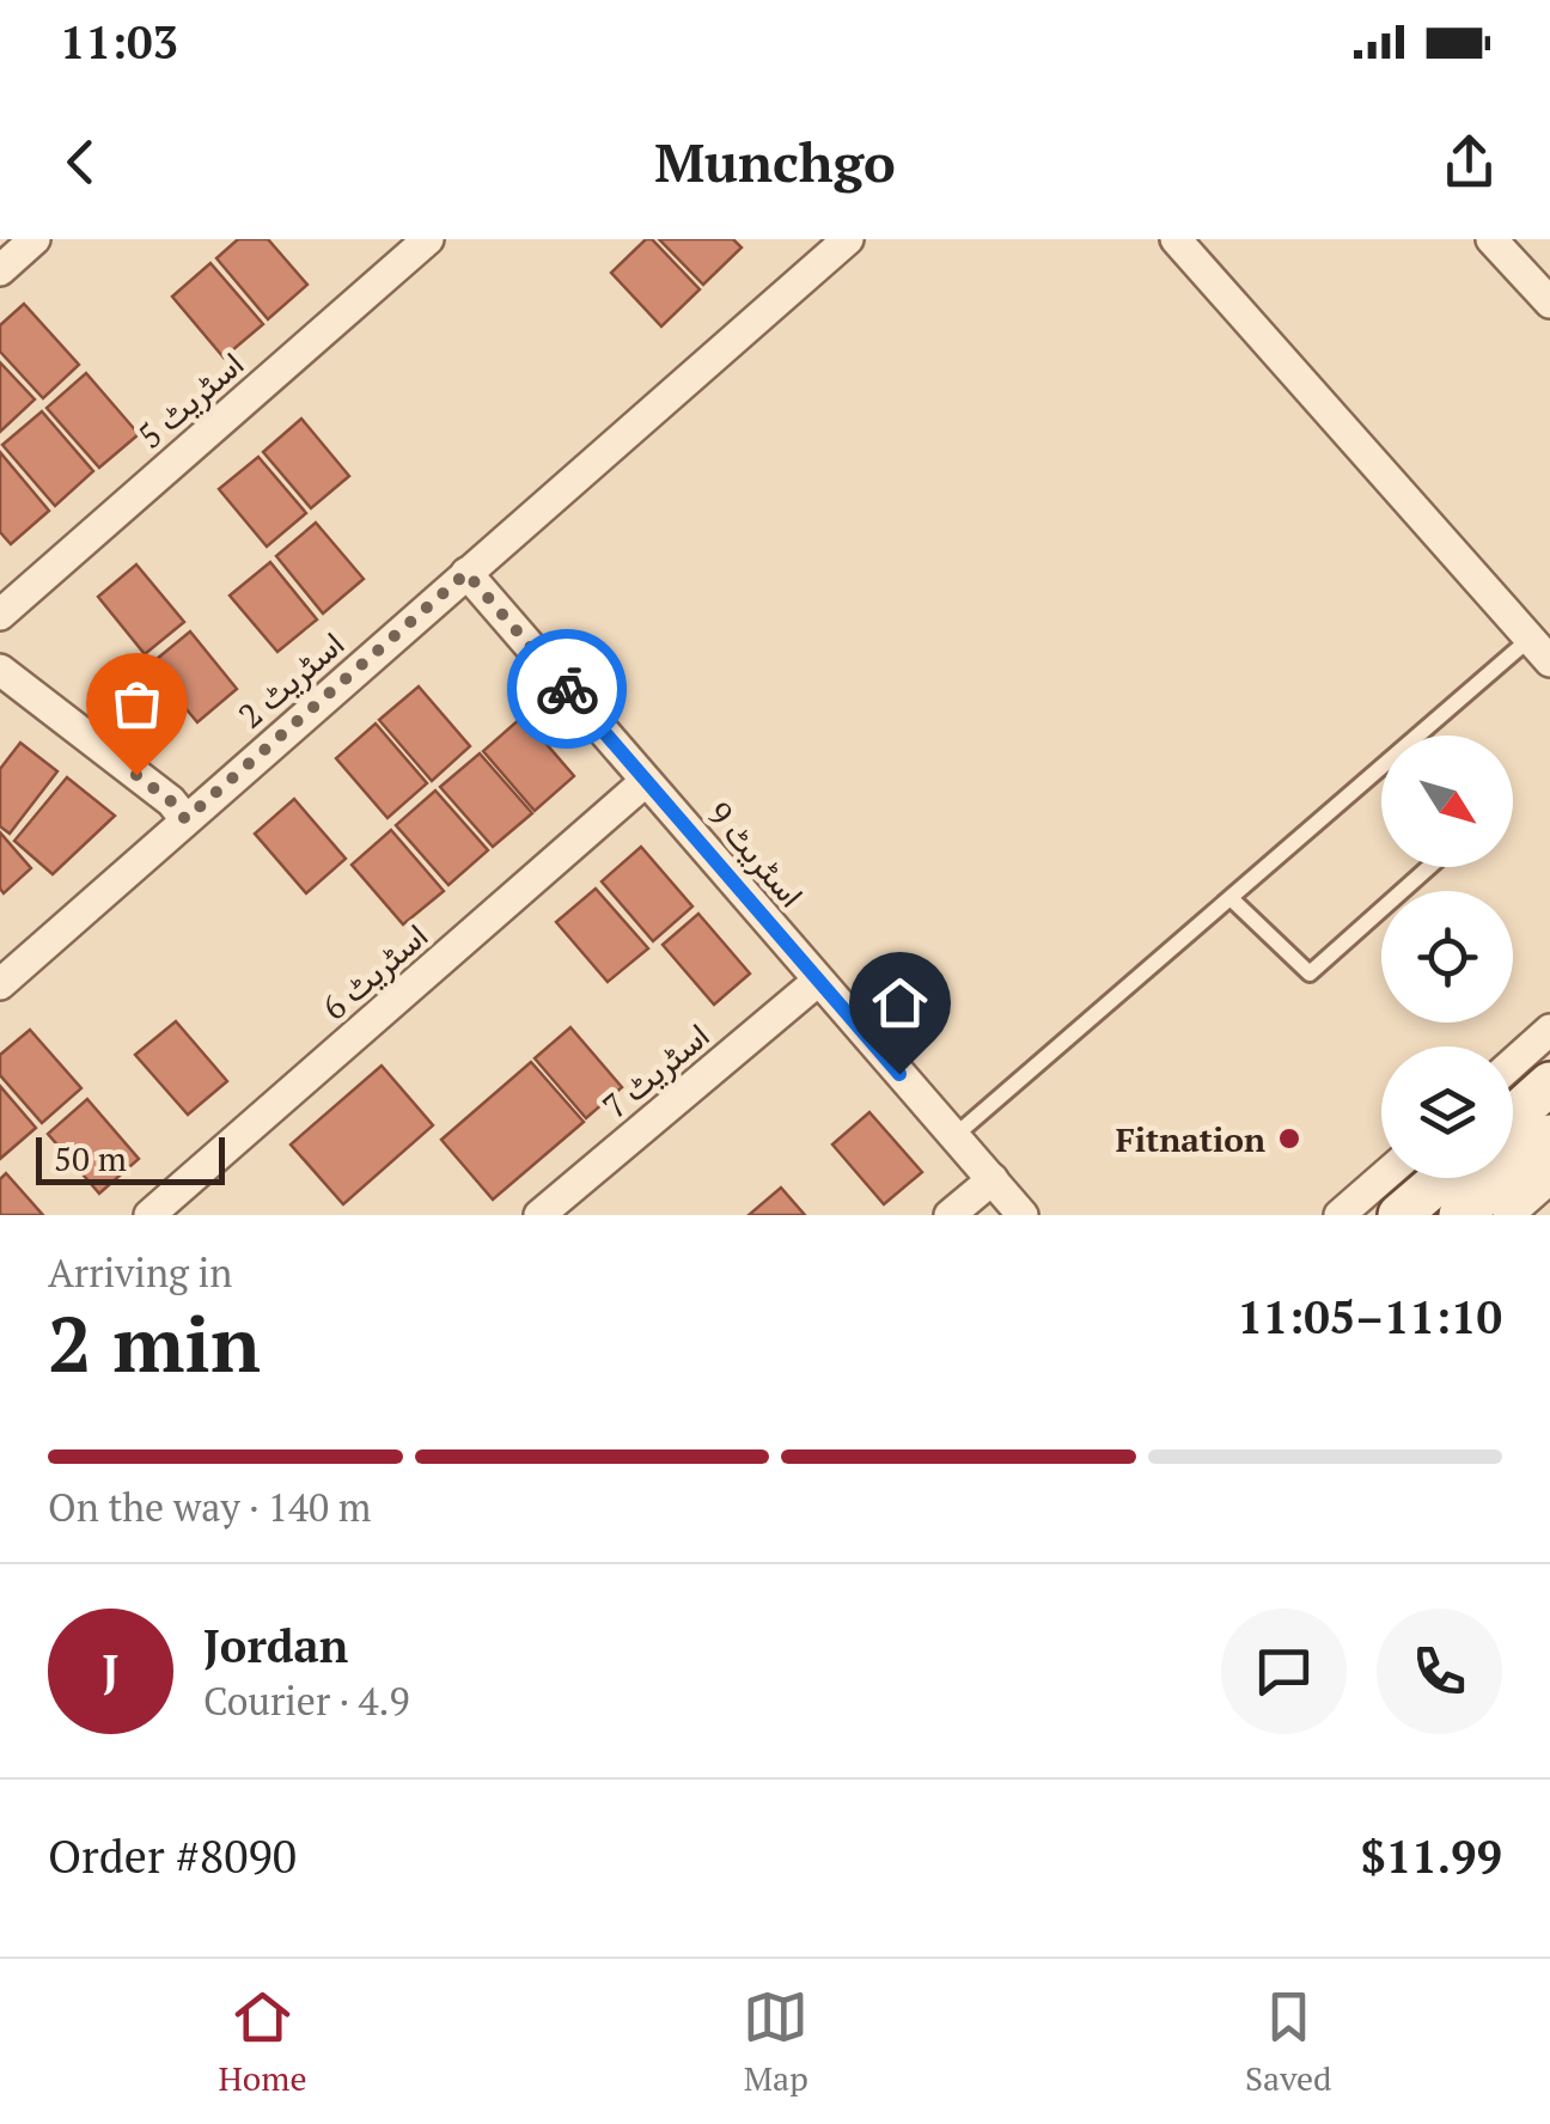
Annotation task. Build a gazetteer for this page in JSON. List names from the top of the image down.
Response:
{
  "streets": {
    "street": [
      "اسٹریٹ 5",
      "اسٹریٹ 2",
      "اسٹریٹ 9",
      "اسٹریٹ 6",
      "اسٹریٹ 7"
    ]
  },
  "crossings": [
    ["اسٹریٹ 2", "اسٹریٹ 9"],
    ["اسٹریٹ 9", "اسٹریٹ 6"],
    ["اسٹریٹ 9", "اسٹریٹ 7"]
  ],
  "places": ["Fitnation"],
  "scale_bar": "50 m",
  "north": "bottom right",
  "page": {
    "status": "11:03",
    "header": "Munchgo",
    "scale": "50 m",
    "heading": ["2 min", "Arriving in", "11:05–11:10"],
    "panel": [
      "Jordan",
      "Courier · 4.9",
      "Order #8090",
      "$11.99"
    ],
    "bar": "On the way · 140 m",
    "round": "J",
    "tabs": ["Home", "Map", "Saved"]
  }
}
